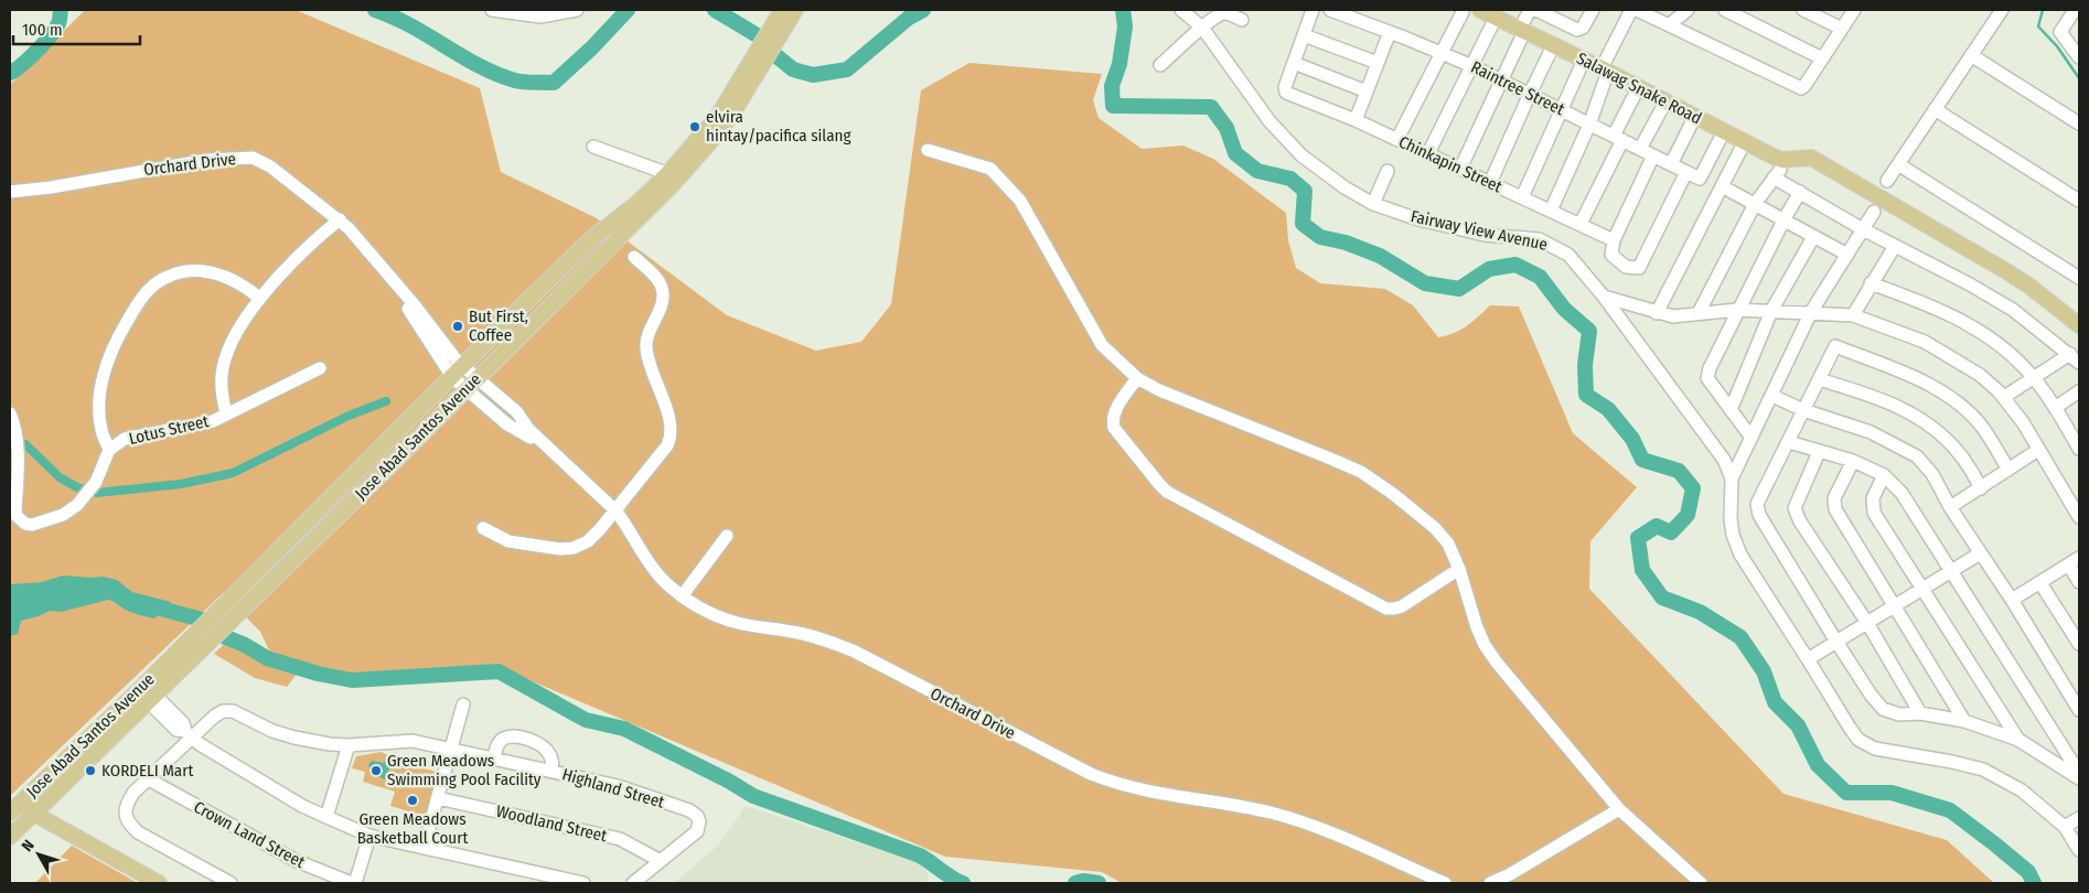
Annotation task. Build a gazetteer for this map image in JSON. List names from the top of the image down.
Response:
{
  "streets": {
    "main road": ["Salawag Snake Road", "Jose Abad Santos Avenue"],
    "street": [
      "Raintree Street",
      "Orchard Drive",
      "Chinkapin Street",
      "Fairway View Avenue",
      "Lotus Street",
      "Highland Street",
      "Woodland Street",
      "Crown Land Street"
    ]
  },
  "crossings": [
    ["Orchard Drive", "Jose Abad Santos Avenue"],
    ["Highland Street", "Woodland Street"]
  ],
  "places": [
    "elvira hintay/pacifica silang",
    "But First, Coffee",
    "KORDELI Mart",
    "Green Meadows Swimming Pool Facility",
    "Green Meadows Basketball Court"
  ],
  "scale_bar": "100 m",
  "north": "top left"
}
